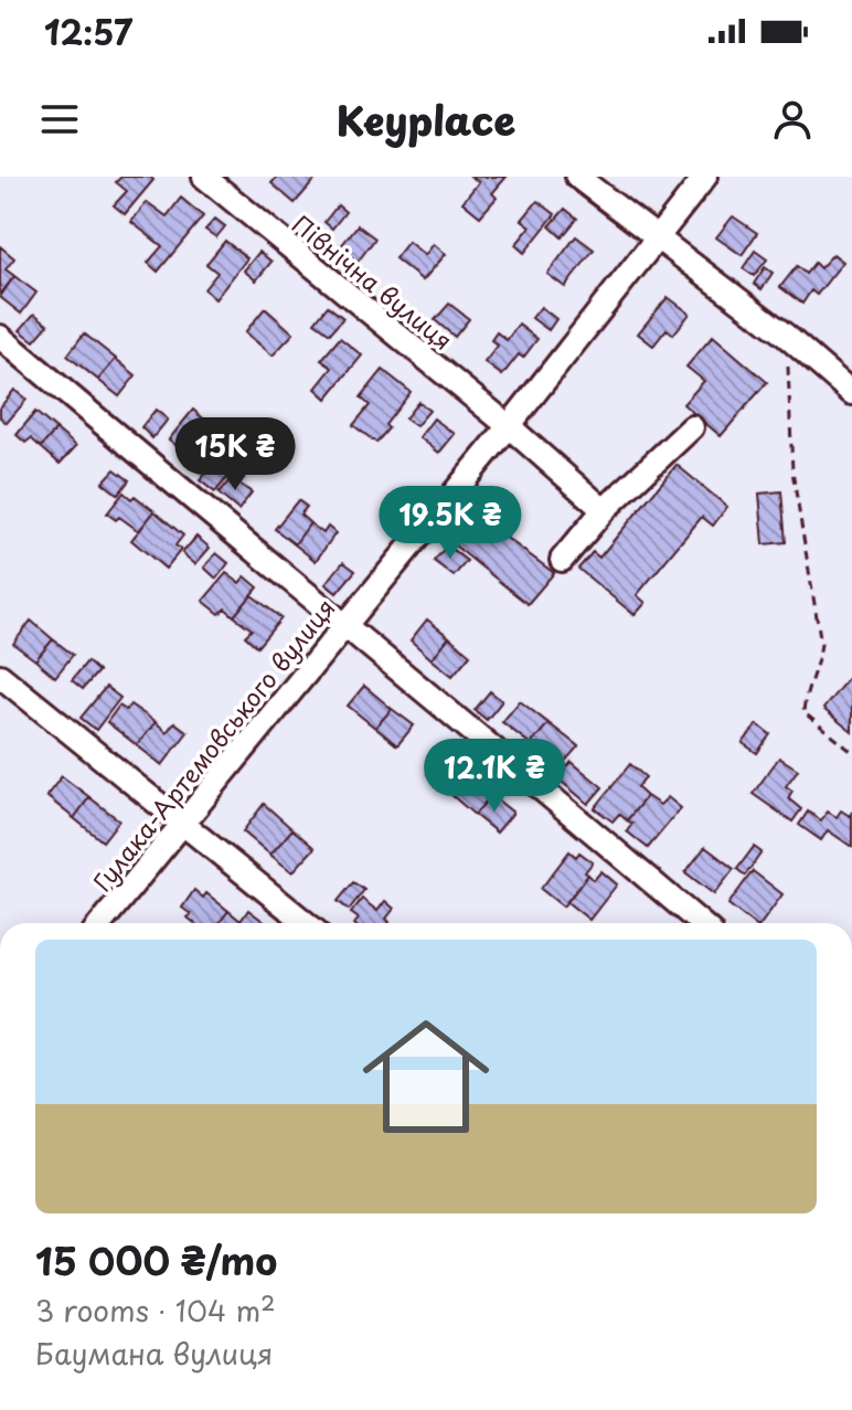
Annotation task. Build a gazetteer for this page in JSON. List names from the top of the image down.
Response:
{
  "streets": {
    "street": ["Північна вулиця", "Гулака-Артемовського вулиця"]
  },
  "crossings": [
    ["Північна вулиця", "Гулака-Артемовського вулиця"]
  ],
  "page": {
    "status": "12:57",
    "header": "Keyplace",
    "price": ["15K ₴", "19.5K ₴", "12.1K ₴"],
    "list": [
      {
        "name": "15 000 ₴/mo",
        "note": "3 rooms · 104 m² · Баумана вулиця"
      }
    ]
  }
}
